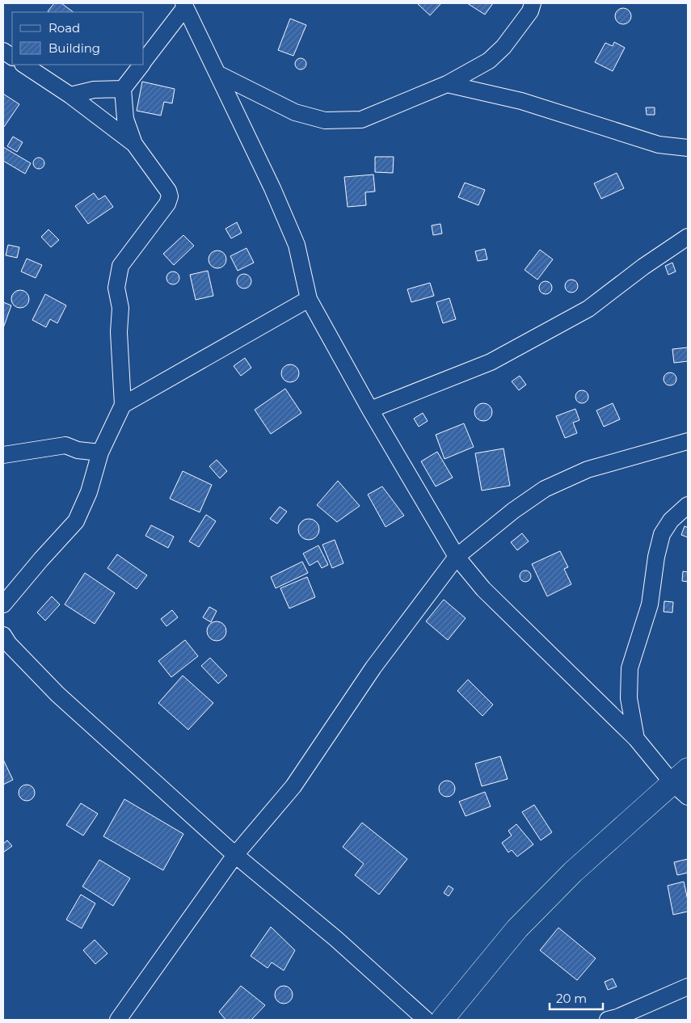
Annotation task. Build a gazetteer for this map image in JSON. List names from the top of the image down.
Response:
{
  "legend": ["Road", "Building"],
  "scale_bar": "20 m"
}
